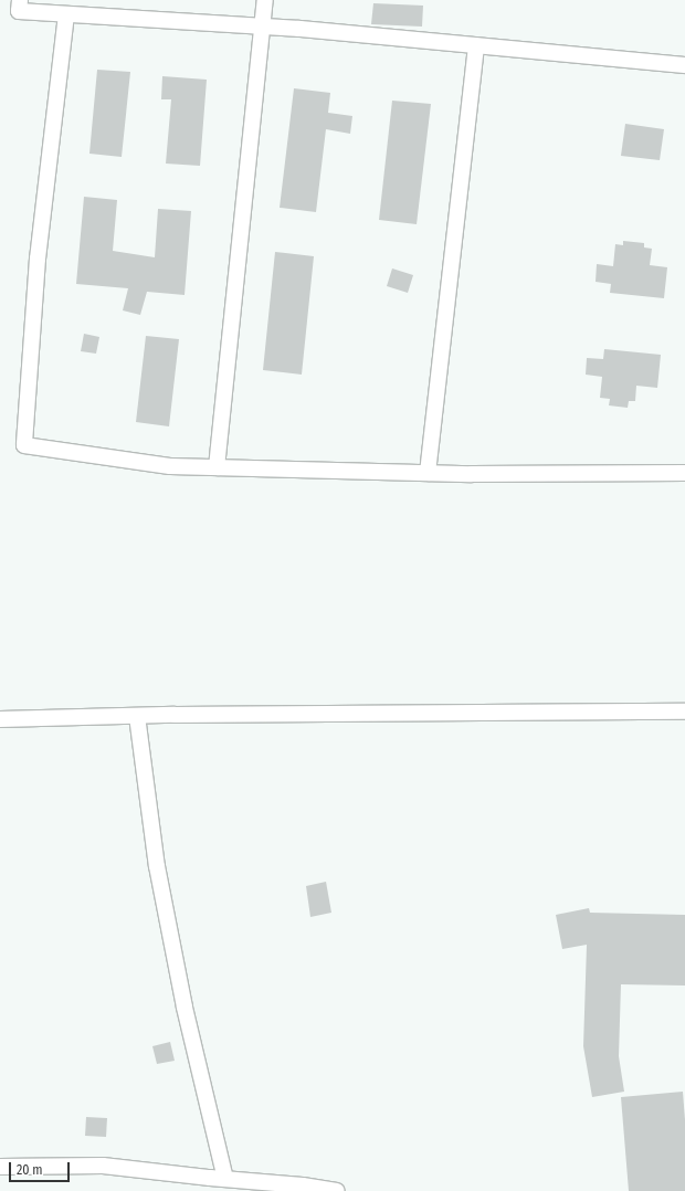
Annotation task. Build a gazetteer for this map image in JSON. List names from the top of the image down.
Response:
{
  "scale_bar": "20 m"
}
